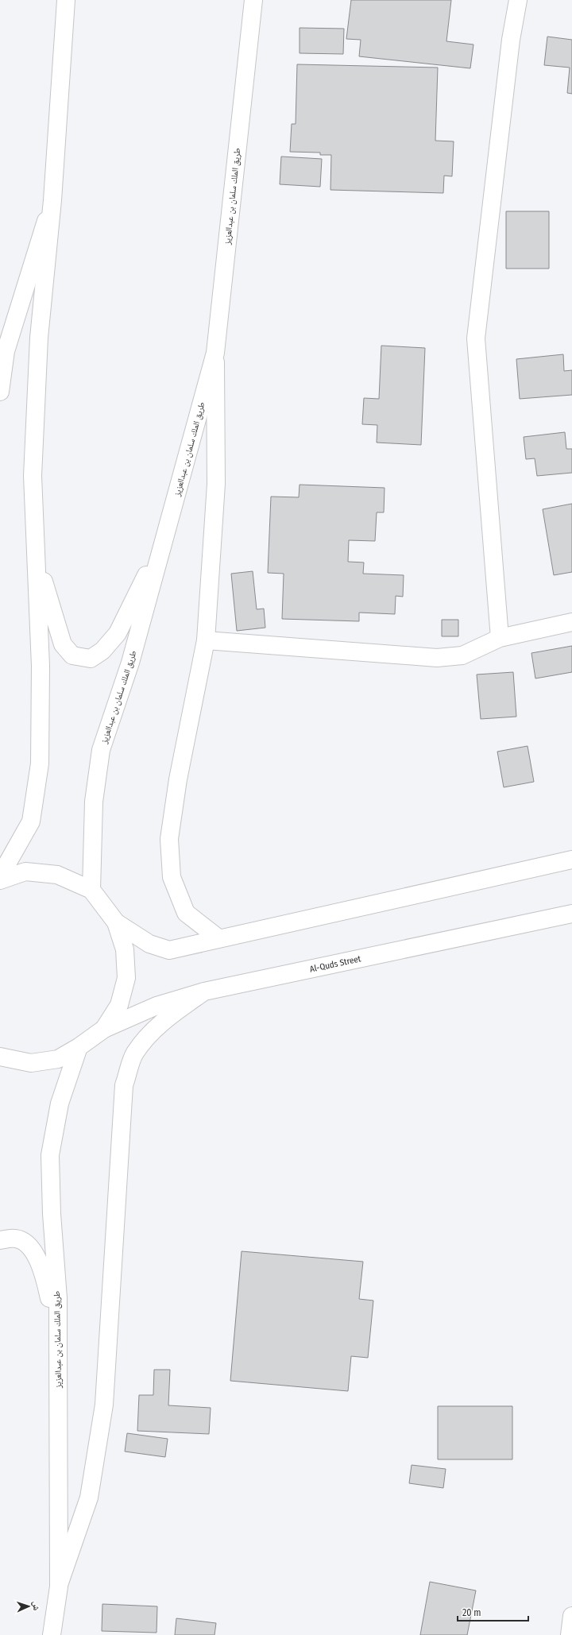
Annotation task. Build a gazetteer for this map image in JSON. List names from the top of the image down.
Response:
{
  "streets": {
    "street": ["طريق الملك سلمان بن عبدالعزيز", "Al-Quds Street"]
  },
  "scale_bar": "20 m",
  "north": "right"
}
